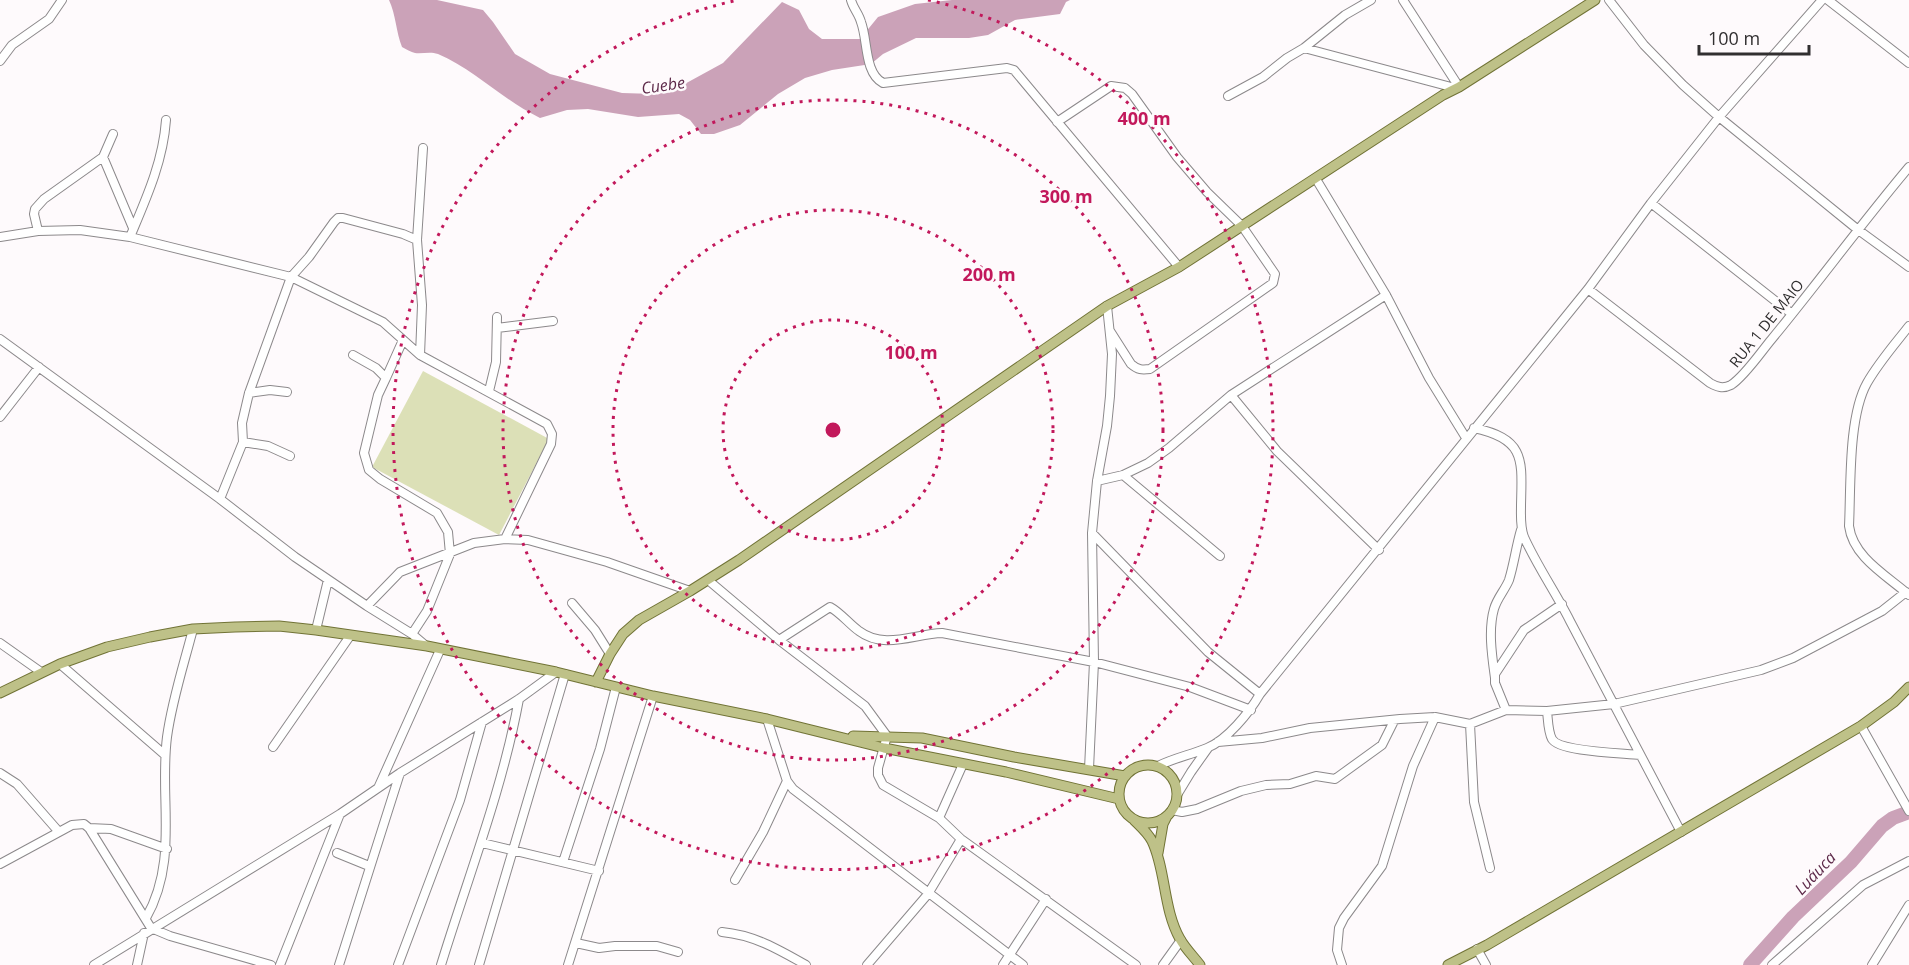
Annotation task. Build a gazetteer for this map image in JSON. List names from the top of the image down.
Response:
{
  "streets": {
    "street": ["RUA 1 DE MAIO"]
  },
  "water": ["Cuebe", "Luáuca"],
  "scale_bar": "100 m",
  "rings": [
    "400 m",
    "300 m",
    "200 m",
    "100 m"
  ]
}
